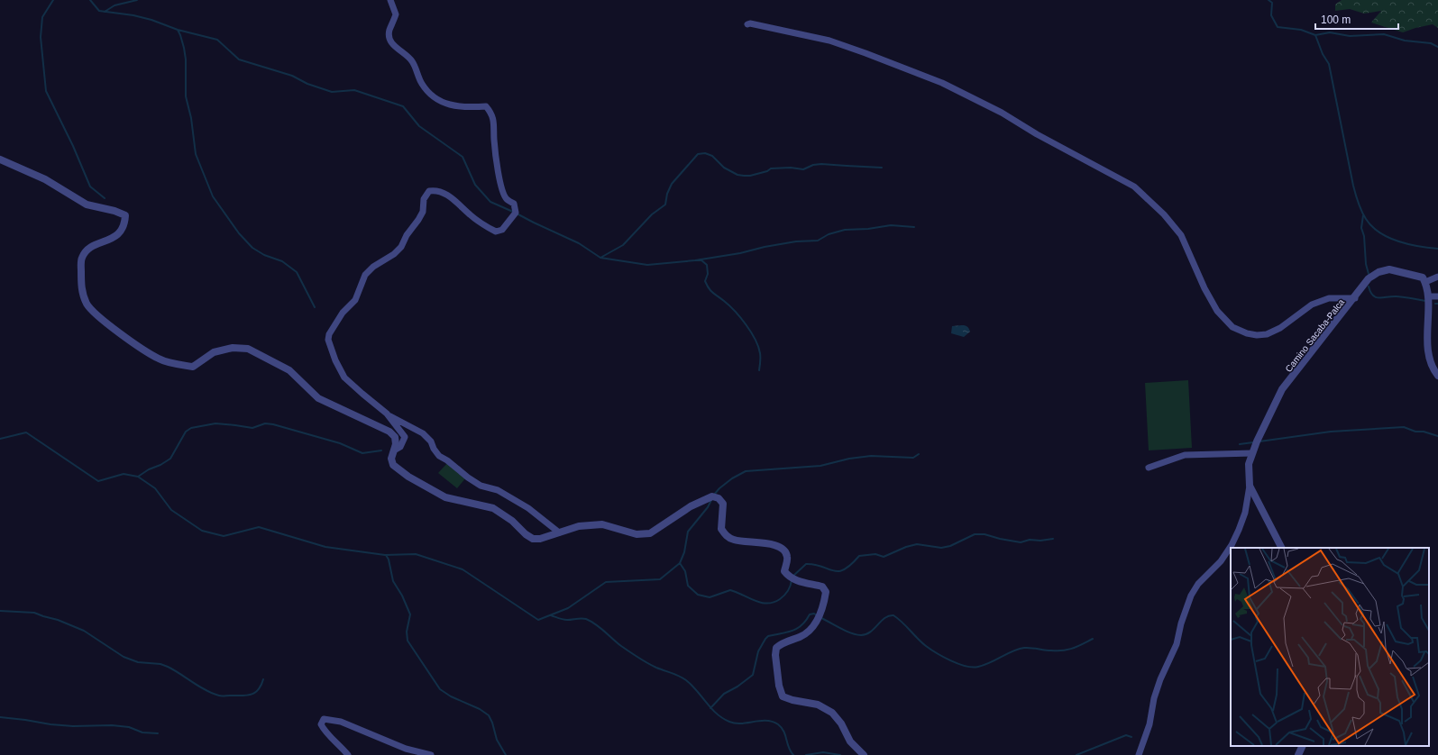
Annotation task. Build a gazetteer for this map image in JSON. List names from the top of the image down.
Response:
{
  "streets": {
    "street": ["Camino Sacaba-Palca"]
  },
  "scale_bar": "100 m"
}
